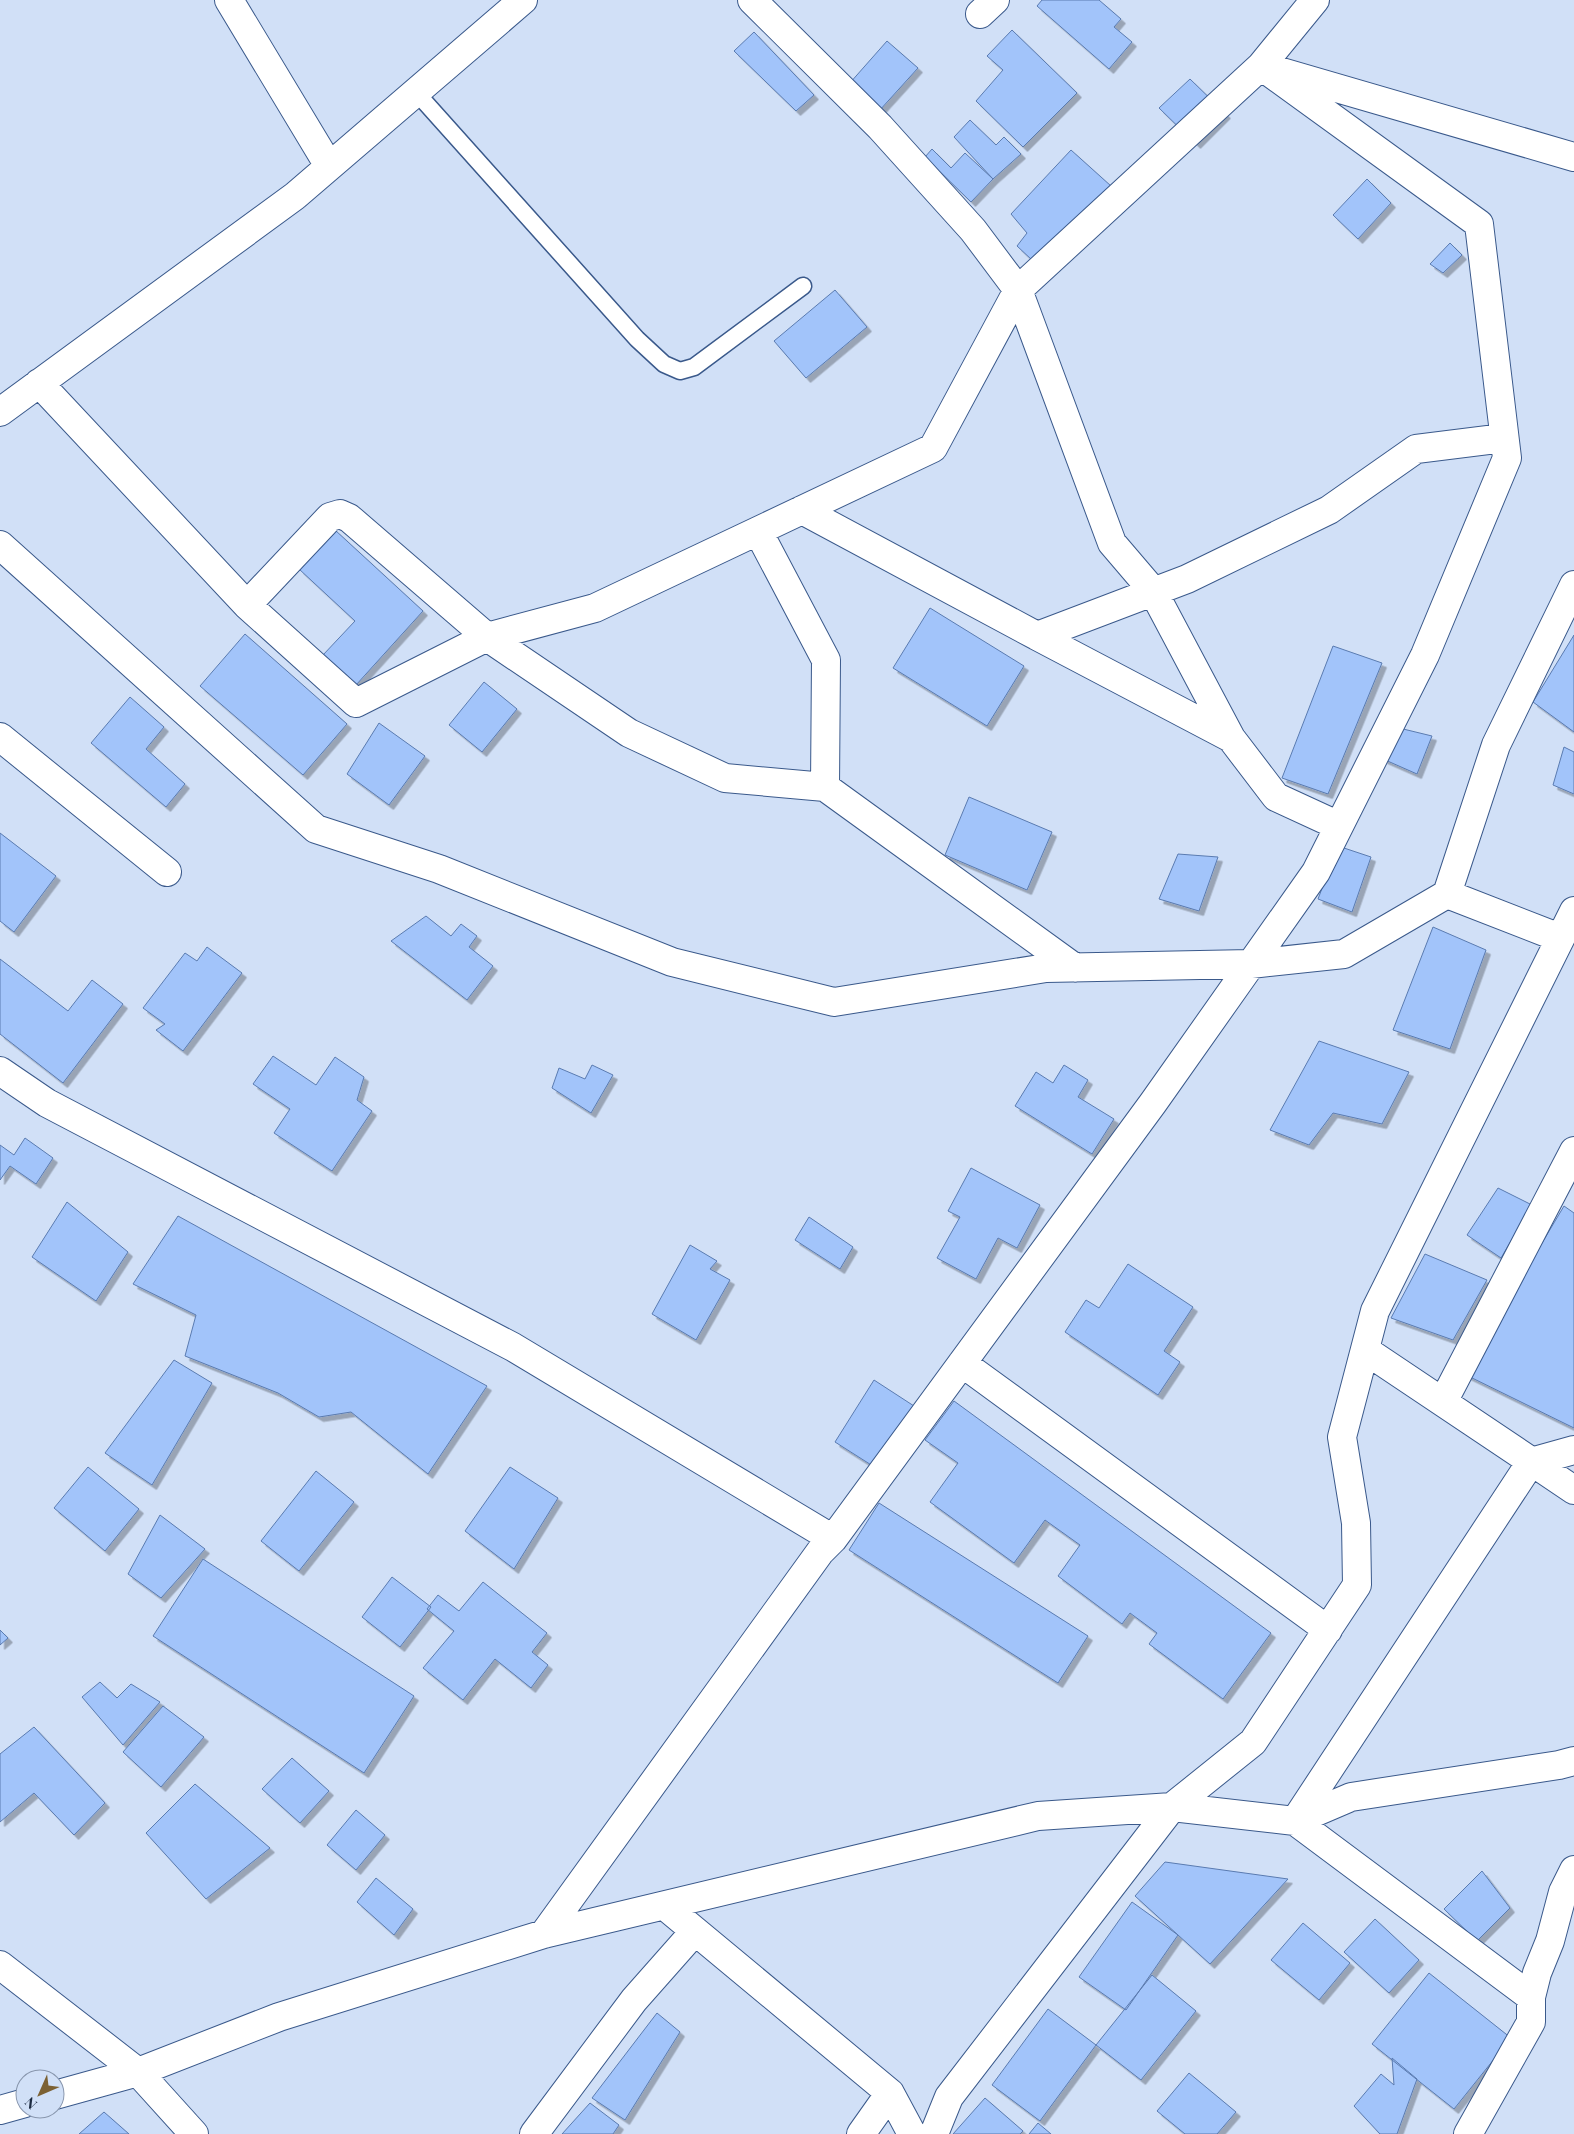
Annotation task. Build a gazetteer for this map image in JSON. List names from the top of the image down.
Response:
{
  "north": "bottom left"
}
